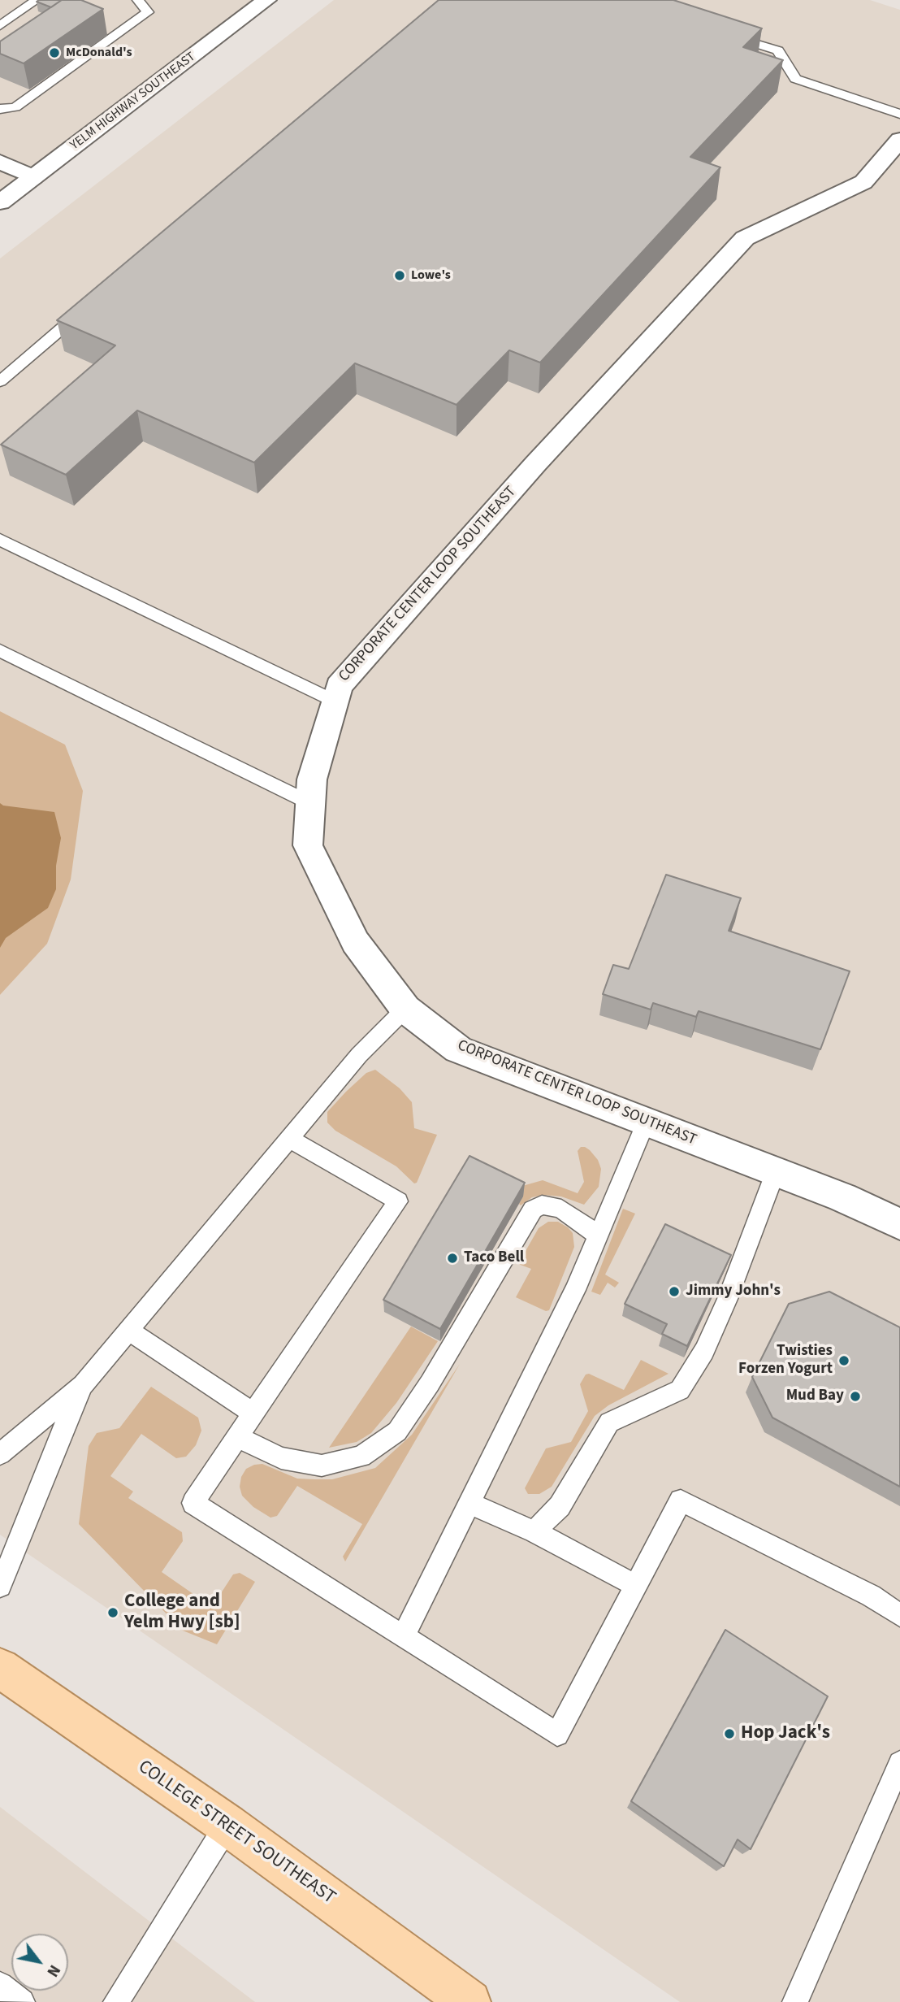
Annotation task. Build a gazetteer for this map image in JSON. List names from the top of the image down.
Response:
{
  "streets": {
    "main road": ["COLLEGE STREET SOUTHEAST"],
    "street": ["YELM HIGHWAY SOUTHEAST", "CORPORATE CENTER LOOP SOUTHEAST"]
  },
  "places": [
    "McDonald's",
    "Lowe's",
    "Taco Bell",
    "Jimmy John's",
    "Twisties Forzen Yogurt",
    "Mud Bay",
    "College and Yelm Hwy [sb]",
    "Hop Jack's"
  ],
  "north": "bottom right"
}
